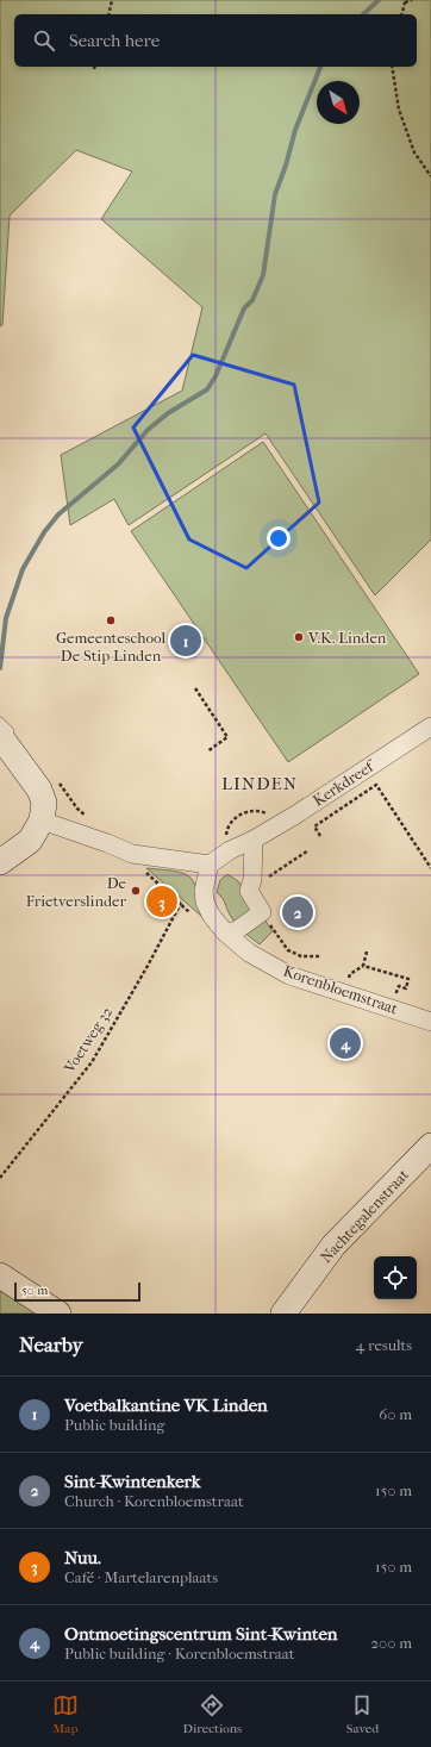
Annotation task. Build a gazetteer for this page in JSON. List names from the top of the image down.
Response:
{
  "streets": {
    "street": ["Kerkdreef", "Korenbloemstraat", "Nachtegalenstraat"],
    "path": ["Voetweg 32"]
  },
  "crossings": [
    ["Kerkdreef", "Korenbloemstraat"]
  ],
  "districts": ["LINDEN"],
  "places": ["Gemeenteschool De Stip Linden", "V.K. Linden", "De Frietverslinder"],
  "scale_bar": "50 m",
  "north": "bottom right",
  "page": {
    "search": "Search here",
    "pins": [
      "1",
      "3",
      "2",
      "4"
    ],
    "scale": "50 m",
    "heading": ["Nearby", "4 results"],
    "list": [
      {
        "mark": "1",
        "name": "Voetbalkantine VK Linden",
        "note": "Public building",
        "value": "60 m"
      },
      {
        "mark": "2",
        "name": "Sint-Kwintenkerk",
        "note": "Church · Korenbloemstraat",
        "value": "150 m"
      },
      {
        "mark": "3",
        "name": "Nuu.",
        "note": "Café · Martelarenplaats",
        "value": "150 m"
      },
      {
        "mark": "4",
        "name": "Ontmoetingscentrum Sint-Kwinten",
        "note": "Public building · Korenbloemstraat",
        "value": "200 m"
      }
    ],
    "nav": ["Map", "Directions", "Saved"]
  }
}
